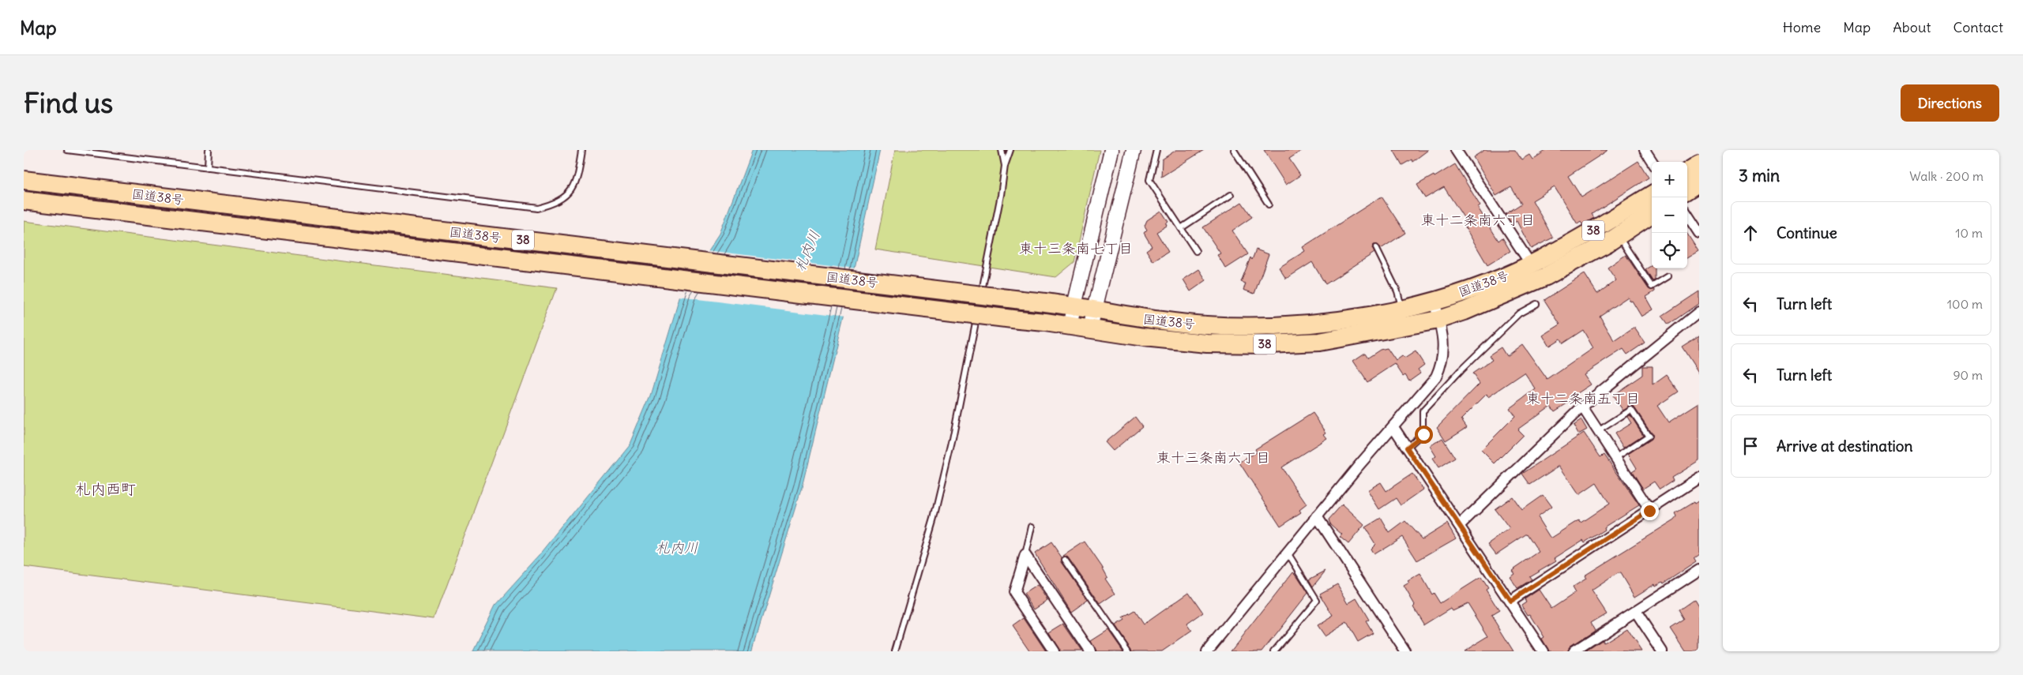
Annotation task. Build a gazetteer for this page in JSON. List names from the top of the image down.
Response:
{
  "streets": {
    "highway": ["国道38号", "38"]
  },
  "districts": [
    "東十二条南六丁目",
    "東十三条南七丁目",
    "東十二条南五丁目",
    "東十三条南六丁目",
    "札内西町"
  ],
  "water": ["札内川"],
  "page": {
    "header": "Map",
    "nav": [
      "Home",
      "Map",
      "About",
      "Contact"
    ],
    "buttons": "Directions",
    "title": "Find us",
    "heading": ["3 min", "Walk · 200 m"],
    "map_buttons": ["+", "−"],
    "list": [
      ["Continue", "10 m"],
      ["Turn left", "100 m"],
      ["Turn left", "90 m"],
      "Arrive at destination"
    ]
  }
}
